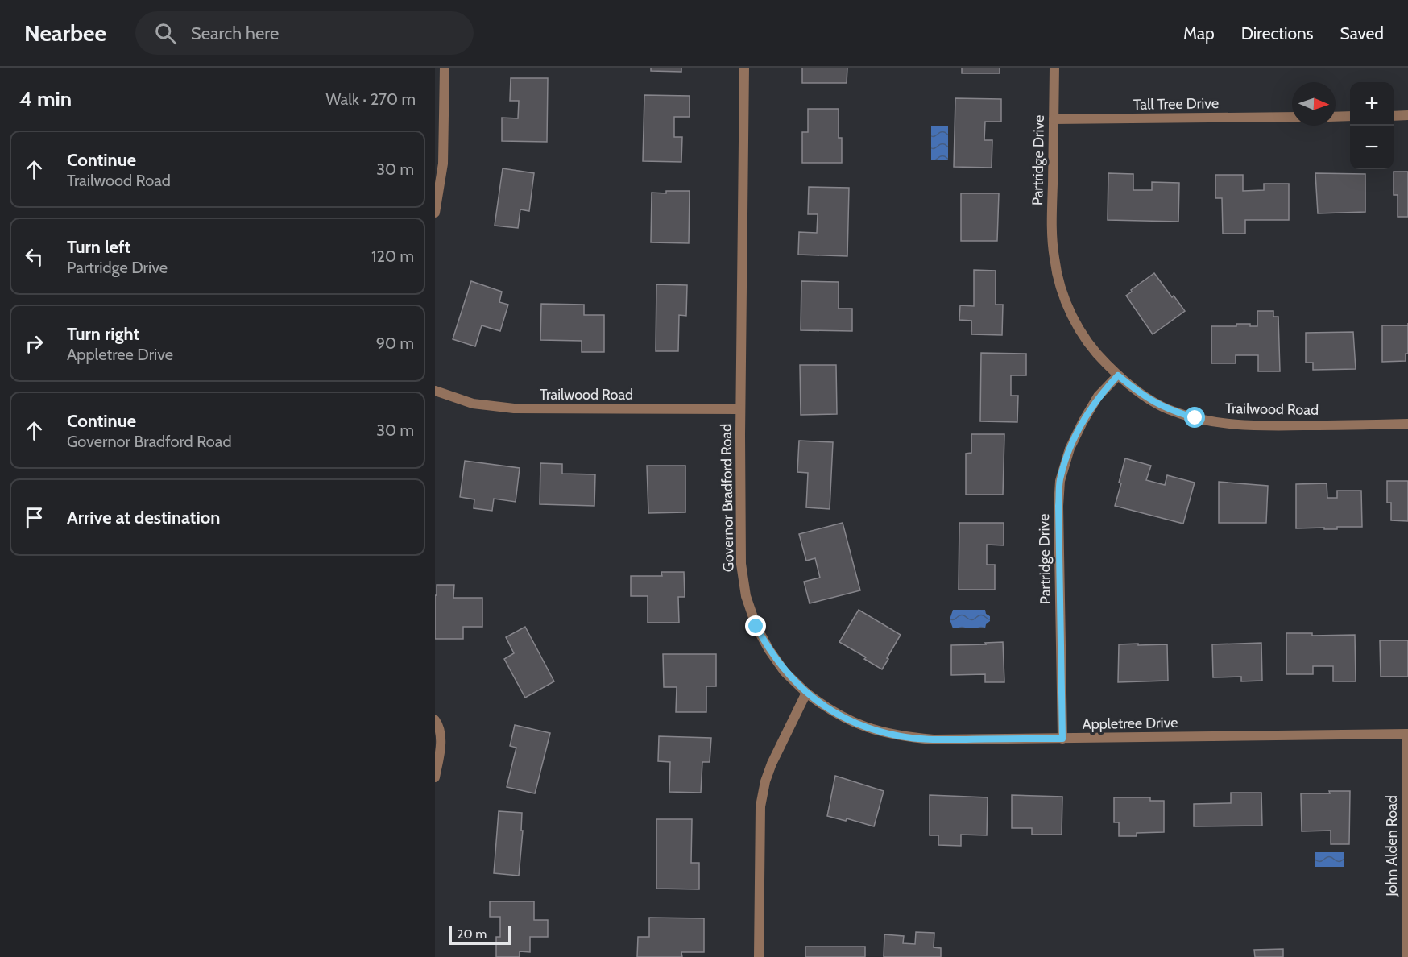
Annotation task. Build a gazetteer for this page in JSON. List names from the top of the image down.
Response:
{
  "streets": {
    "street": [
      "Tall Tree Drive",
      "Partridge Drive",
      "Trailwood Road",
      "Governor Bradford Road",
      "Appletree Drive",
      "John Alden Road"
    ]
  },
  "crossings": [
    ["Tall Tree Drive", "Partridge Drive"],
    ["Partridge Drive", "Trailwood Road"],
    ["Partridge Drive", "Appletree Drive"],
    ["Trailwood Road", "Governor Bradford Road"],
    ["Governor Bradford Road", "Appletree Drive"],
    ["Appletree Drive", "John Alden Road"]
  ],
  "scale_bar": "20 m",
  "north": "right",
  "page": {
    "header": "Nearbee",
    "search": "Search here",
    "nav": ["Map", "Directions", "Saved"],
    "heading": ["4 min", "Walk · 270 m"],
    "map_buttons": ["+", "−"],
    "list": [
      ["Continue", "Trailwood Road", "30 m"],
      ["Turn left", "Partridge Drive", "120 m"],
      ["Turn right", "Appletree Drive", "90 m"],
      ["Continue", "Governor Bradford Road", "30 m"],
      "Arrive at destination"
    ],
    "scale": "20 m"
  }
}
